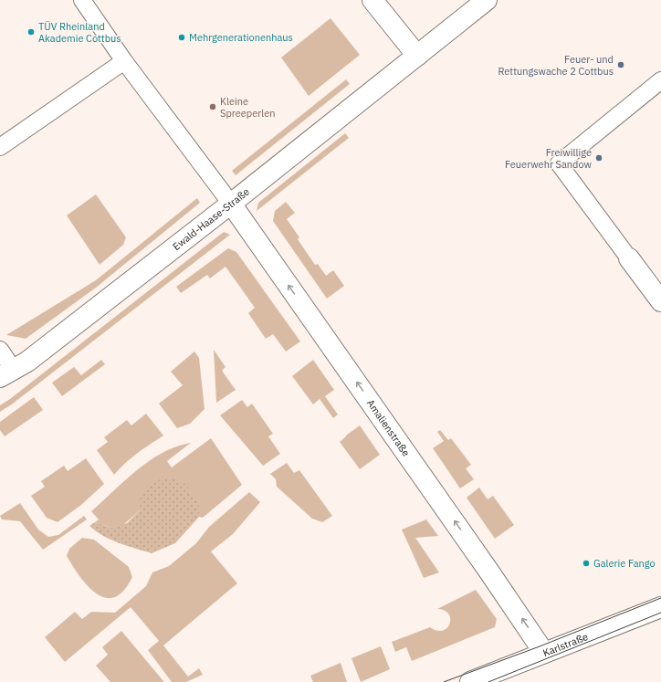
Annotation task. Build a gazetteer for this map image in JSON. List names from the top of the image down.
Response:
{
  "streets": {
    "street": ["Ewald-Haase-Straße", "Amalienstraße", "Karlstraße"]
  },
  "crossings": [
    ["Ewald-Haase-Straße", "Amalienstraße"],
    ["Amalienstraße", "Karlstraße"]
  ],
  "one_way": ["Amalienstraße"],
  "places": [
    "TÜV Rheinland Akademie Cottbus",
    "Mehrgenerationenhaus",
    "Feuer- und Rettungswache 2 Cottbus",
    "Kleine Spreeperlen",
    "Freiwillige Feuerwehr Sandow",
    "Galerie Fango"
  ]
}
